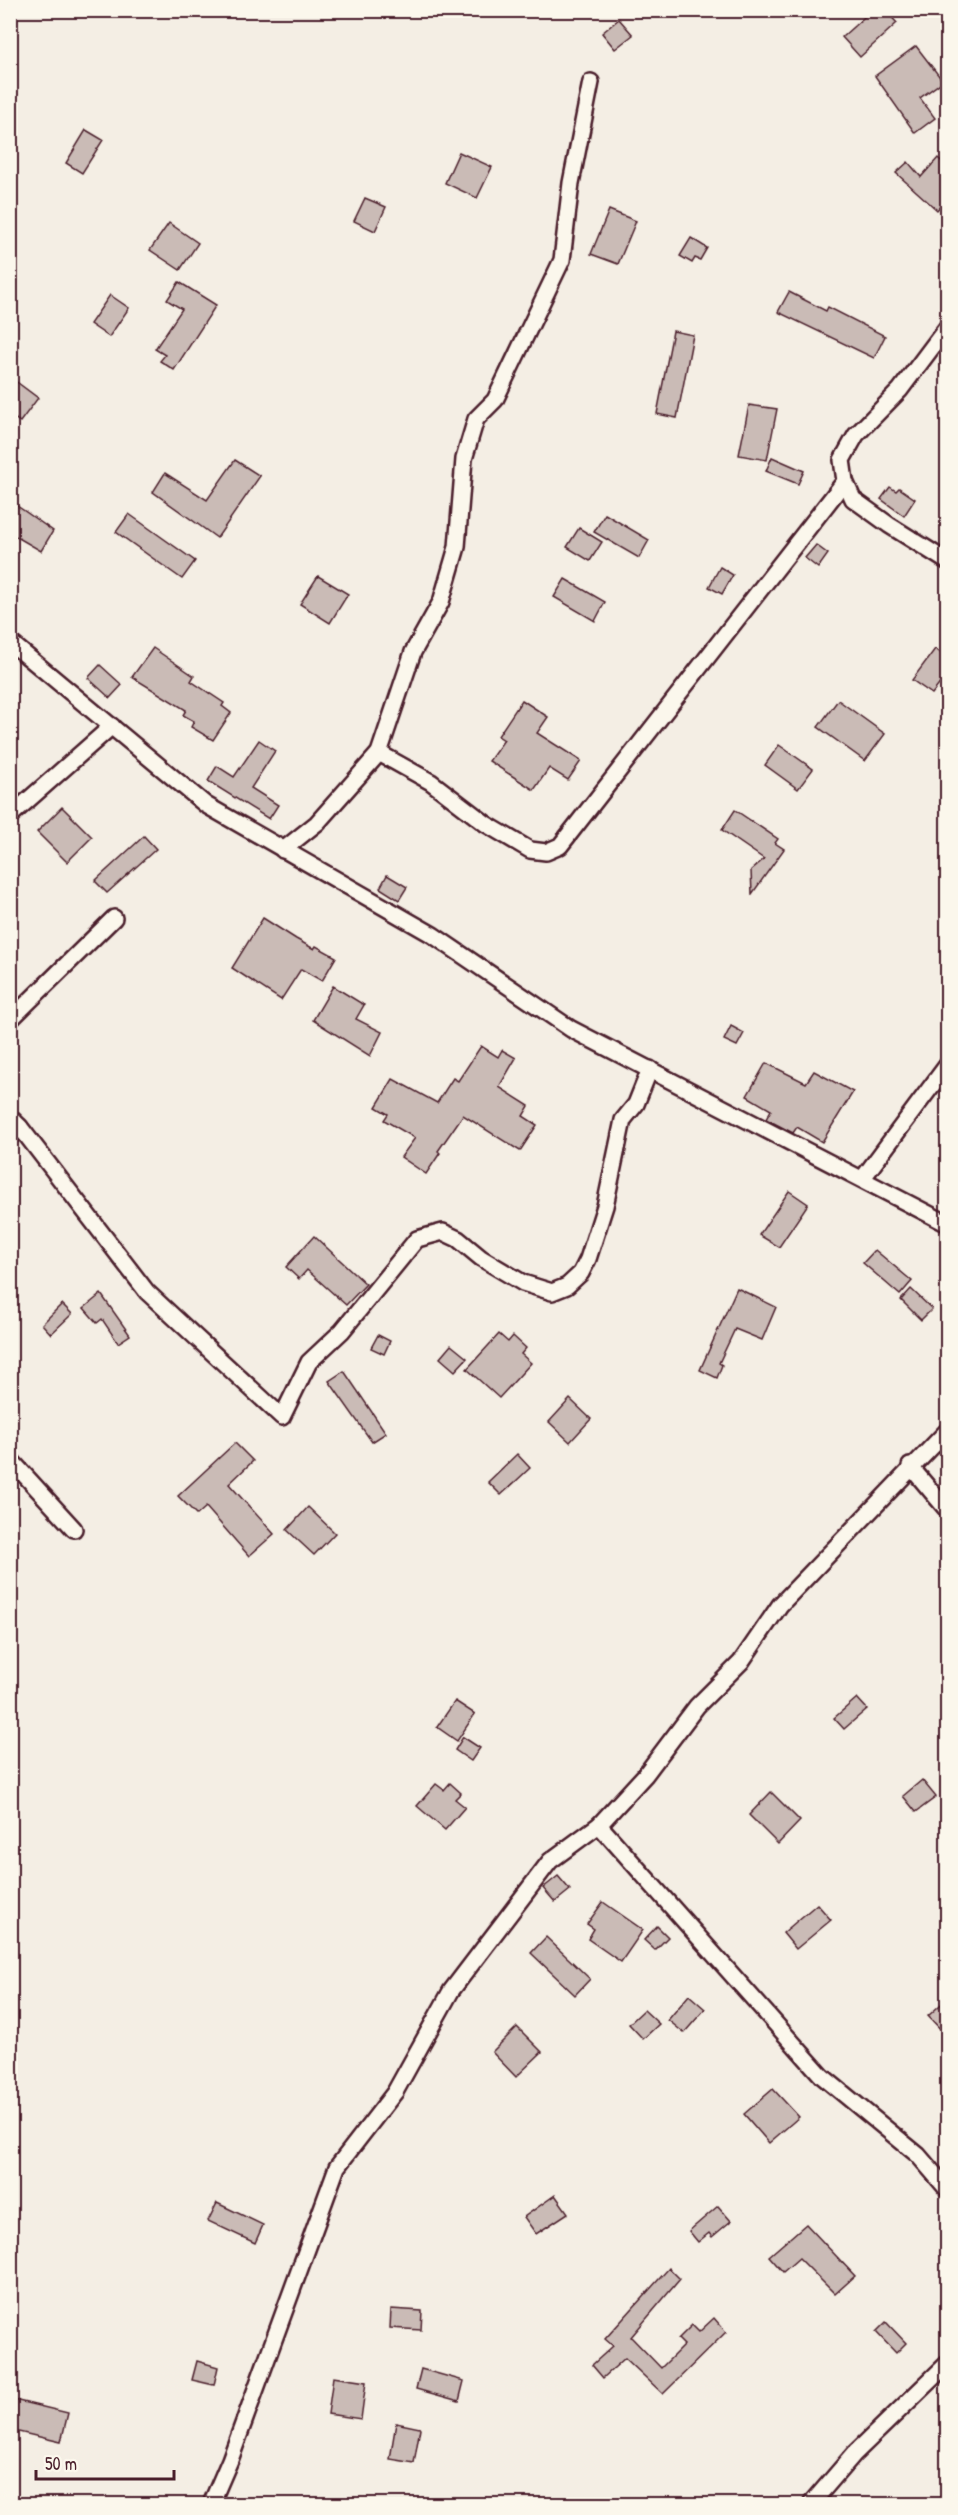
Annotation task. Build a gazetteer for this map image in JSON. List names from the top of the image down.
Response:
{
  "scale_bar": "50 m"
}
